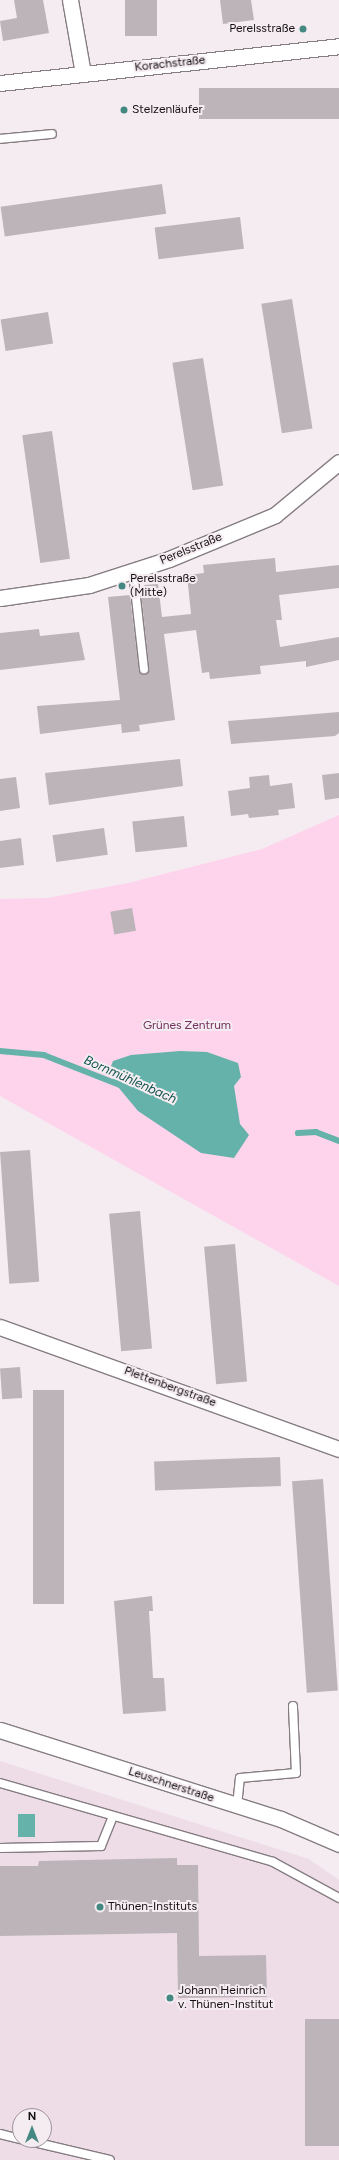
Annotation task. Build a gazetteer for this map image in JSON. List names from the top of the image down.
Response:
{
  "streets": {
    "street": [
      "Korachstraße",
      "Perelsstraße",
      "Plettenbergstraße",
      "Leuschnerstraße"
    ]
  },
  "water": ["Bornmühlenbach"],
  "parks": ["Grünes Zentrum"],
  "places": [
    "Perelsstraße",
    "Stelzenläufer",
    "Perelsstraße (Mitte)",
    "Thünen-Instituts",
    "Johann Heinrich v. Thünen-Institut"
  ],
  "north": "top"
}
